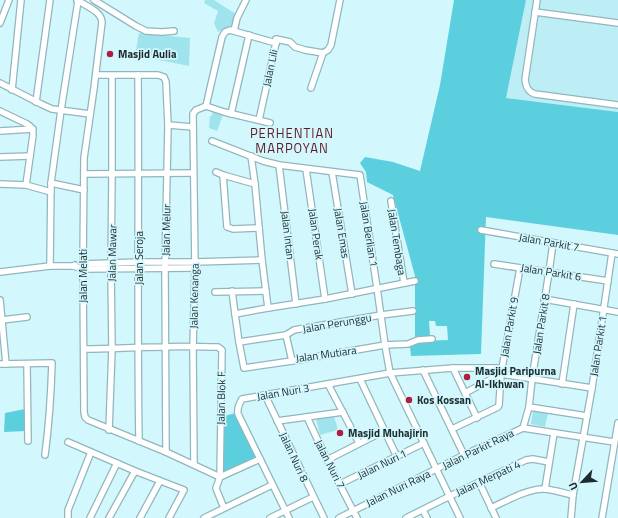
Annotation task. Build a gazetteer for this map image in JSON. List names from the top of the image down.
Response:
{
  "streets": {
    "street": [
      "Jalan Lili",
      "Jalan Melur",
      "Jalan Emas",
      "Jalan Perak",
      "Jalan Berlian 1",
      "Jalan Intan",
      "Jalan Tembaga",
      "Jalan Parkit 7",
      "Jalan Mawar",
      "Jalan Seroja",
      "Jalan Parkit 6",
      "Jalan Melati",
      "Jalan Kenanga",
      "Jalan Perunggu",
      "Jalan Parkit 8",
      "Jalan Parkit 9",
      "Jalan Parkit 1",
      "Jalan Mutiara",
      "Jalan Nuri 3",
      "Jalan Blok F",
      "Jalan Parkit Raya",
      "Jalan Nuri 8",
      "Jalan Nuri 7",
      "Jalan Nuri 1",
      "Jalan Merpati 4",
      "Jalan Nuri Raya"
    ]
  },
  "crossings": [
    ["Jalan Melur", "Jalan Mawar"],
    ["Jalan Melur", "Jalan Seroja"],
    ["Jalan Melur", "Jalan Melati"],
    ["Jalan Emas", "Jalan Berlian 1"],
    ["Jalan Emas", "Jalan Tembaga"],
    ["Jalan Perak", "Jalan Berlian 1"],
    ["Jalan Perak", "Jalan Tembaga"],
    ["Jalan Berlian 1", "Jalan Intan"],
    ["Jalan Berlian 1", "Jalan Tembaga"],
    ["Jalan Berlian 1", "Jalan Perunggu"],
    ["Jalan Berlian 1", "Jalan Mutiara"],
    ["Jalan Berlian 1", "Jalan Nuri 3"],
    ["Jalan Berlian 1", "Jalan Parkit Raya"],
    ["Jalan Berlian 1", "Jalan Nuri 1"],
    ["Jalan Berlian 1", "Jalan Merpati 4"],
    ["Jalan Berlian 1", "Jalan Nuri Raya"],
    ["Jalan Intan", "Jalan Tembaga"],
    ["Jalan Parkit 7", "Jalan Parkit 8"],
    ["Jalan Parkit 7", "Jalan Parkit 1"],
    ["Jalan Mawar", "Jalan Melati"],
    ["Jalan Seroja", "Jalan Melati"],
    ["Jalan Parkit 6", "Jalan Parkit 8"],
    ["Jalan Parkit 6", "Jalan Parkit 9"],
    ["Jalan Parkit 6", "Jalan Parkit 1"],
    ["Jalan Melati", "Jalan Kenanga"],
    ["Jalan Melati", "Jalan Blok F"],
    ["Jalan Kenanga", "Jalan Blok F"],
    ["Jalan Perunggu", "Jalan Mutiara"],
    ["Jalan Parkit 8", "Jalan Nuri 3"],
    ["Jalan Parkit 8", "Jalan Parkit Raya"],
    ["Jalan Parkit 9", "Jalan Nuri 3"],
    ["Jalan Parkit 1", "Jalan Nuri 3"],
    ["Jalan Parkit 1", "Jalan Parkit Raya"],
    ["Jalan Nuri 3", "Jalan Nuri 8"],
    ["Jalan Parkit Raya", "Jalan Nuri Raya"],
    ["Jalan Nuri 7", "Jalan Nuri 1"],
    ["Jalan Nuri 7", "Jalan Nuri Raya"]
  ],
  "districts": ["PERHENTIAN MARPOYAN"],
  "places": [
    "Masjid Aulia",
    "Masjid Paripurna Al-Ikhwan",
    "Kos Kossan",
    "Masjid Muhajirin"
  ],
  "north": "bottom left"
}
